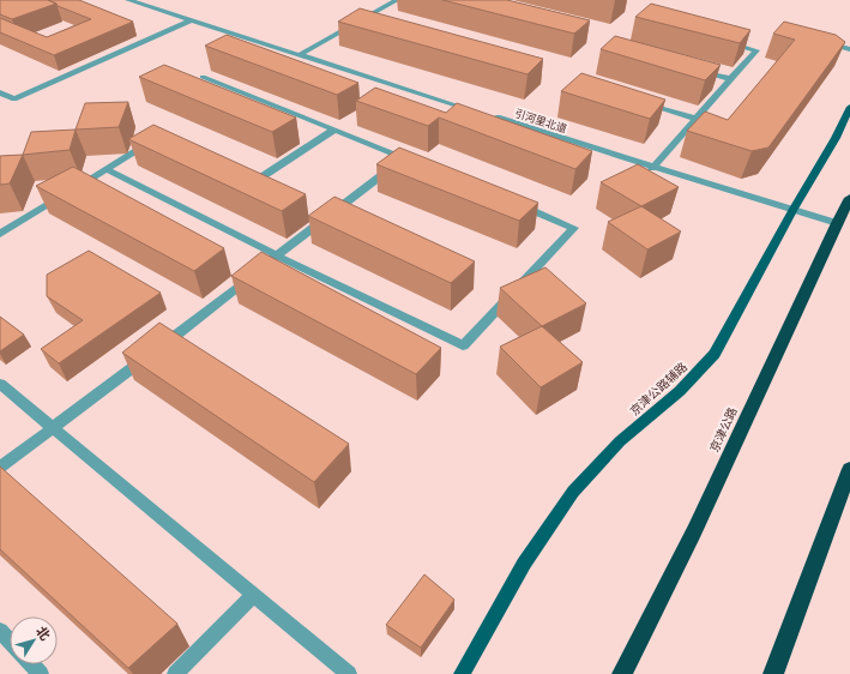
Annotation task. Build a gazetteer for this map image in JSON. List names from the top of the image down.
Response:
{
  "streets": {
    "highway": ["京津公路"],
    "main road": ["京津公路辅路"],
    "street": ["引河里北道"]
  },
  "crossings": [
    ["引河里北道", "京津公路辅路"],
    ["引河里北道", "京津公路"]
  ],
  "north": "top right"
}
